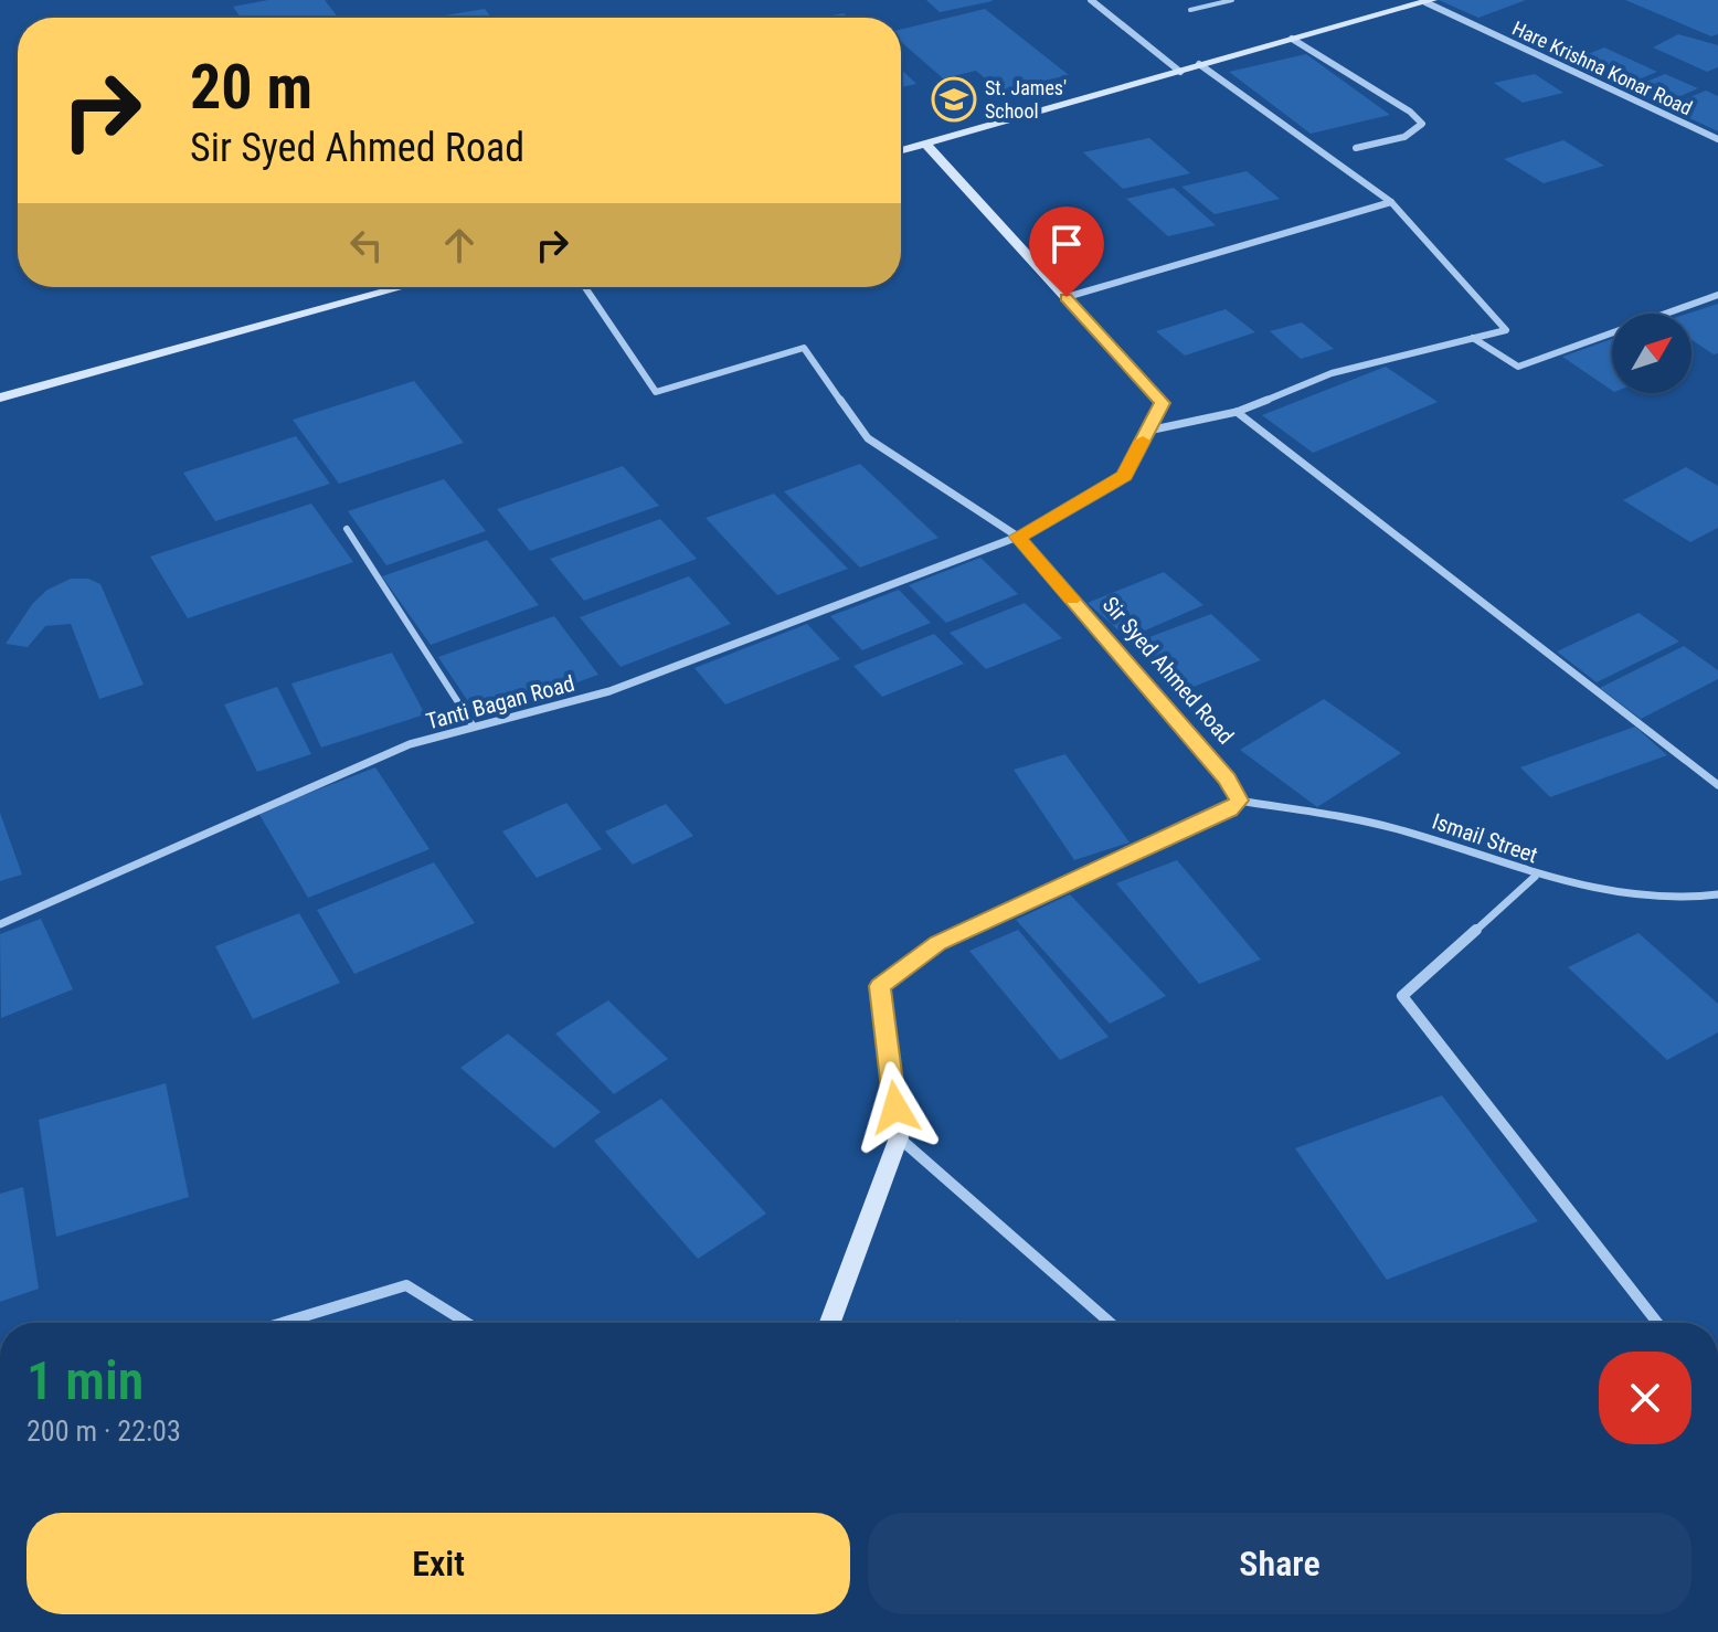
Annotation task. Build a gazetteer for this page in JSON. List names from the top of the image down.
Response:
{
  "streets": {
    "street": [
      "Hare Krishna Konar Road",
      "Sir Syed Ahmed Road",
      "Tanti Bagan Road",
      "Ismail Street"
    ]
  },
  "crossings": [
    ["Sir Syed Ahmed Road", "Tanti Bagan Road"],
    ["Sir Syed Ahmed Road", "Ismail Street"]
  ],
  "places": {
    "school or university": ["St. James' School"]
  },
  "north": "top right",
  "page": {
    "turn": ["20 m", "Sir Syed Ahmed Road"],
    "heading": ["1 min", "200 m · 22:03"],
    "buttons": ["Exit", "Share"]
  }
}
